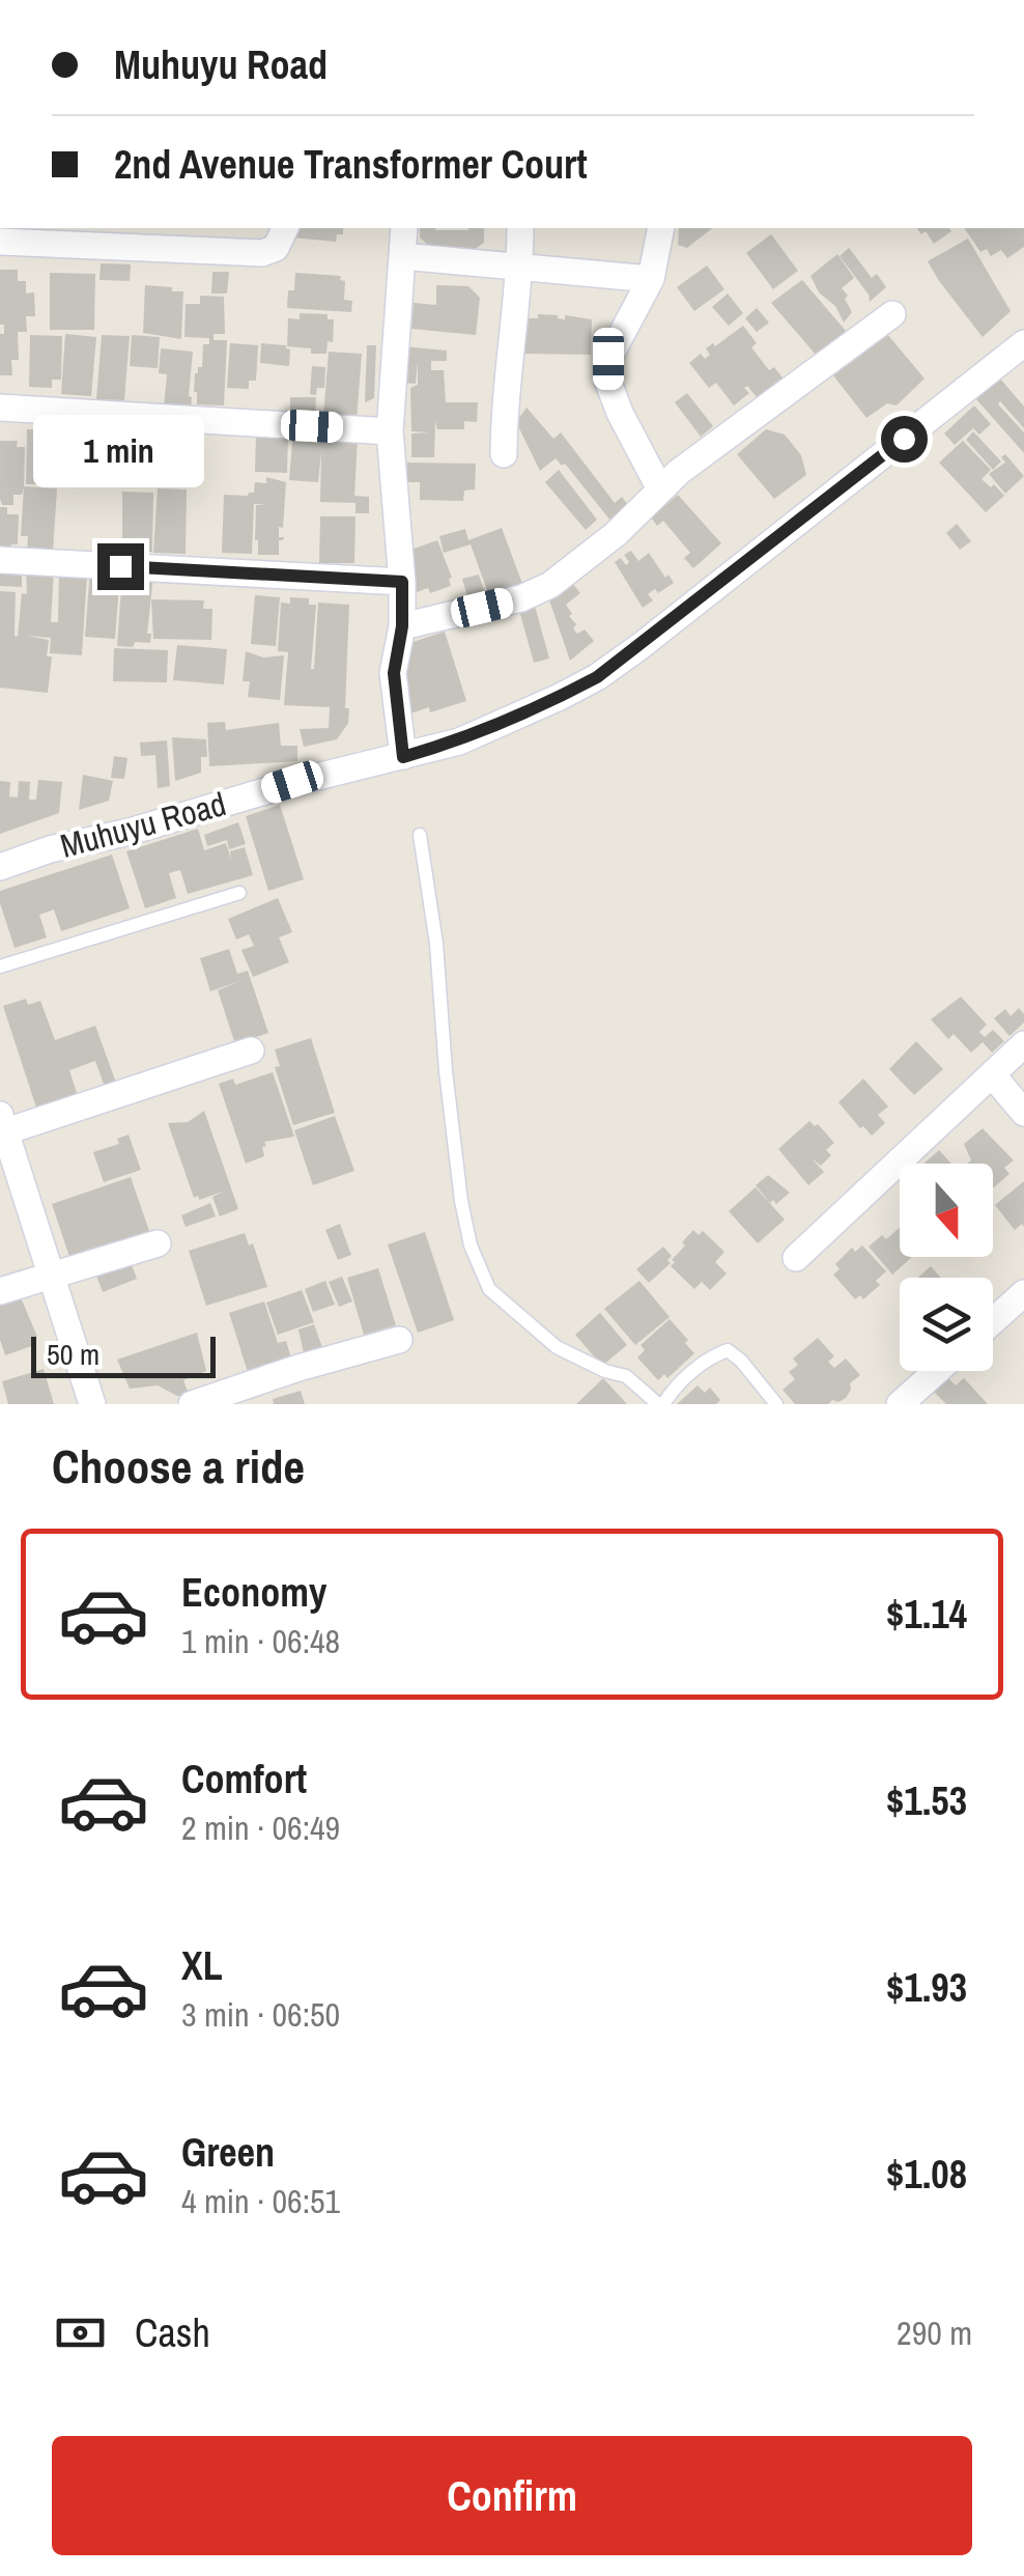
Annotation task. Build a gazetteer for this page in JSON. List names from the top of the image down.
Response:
{
  "streets": {
    "street": ["Muhuyu Road"]
  },
  "scale_bar": "50 m",
  "north": "bottom",
  "page": {
    "banner": ["Muhuyu Road", "2nd Avenue Transformer Court"],
    "bubble": "1 min",
    "scale": "50 m",
    "heading": "Choose a ride",
    "list": [
      {
        "name": "Economy",
        "note": "1 min · 06:48",
        "value": "$1.14"
      },
      {
        "name": "Comfort",
        "note": "2 min · 06:49",
        "value": "$1.53"
      },
      {
        "name": "XL",
        "note": "3 min · 06:50",
        "value": "$1.93"
      },
      {
        "name": "Green",
        "note": "4 min · 06:51",
        "value": "$1.08"
      }
    ],
    "pay": ["Cash", "290 m"],
    "buttons": "Confirm"
  }
}
